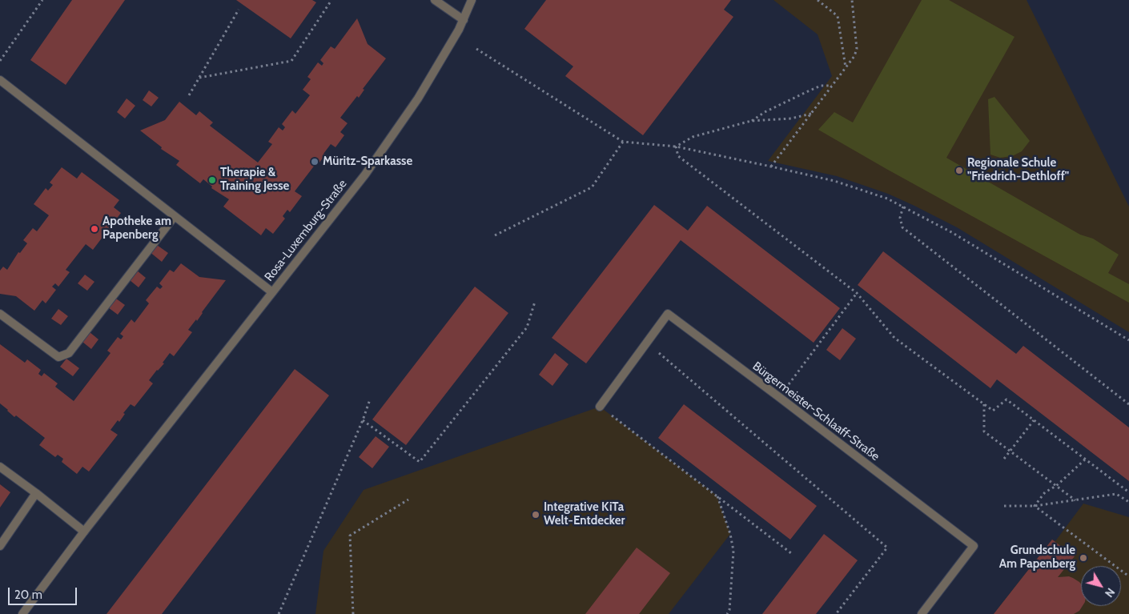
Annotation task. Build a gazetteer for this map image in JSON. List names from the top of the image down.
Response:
{
  "streets": {
    "street": ["Rosa-Luxemburg-Straße", "Bürgermeister-Schlaaff-Straße"]
  },
  "places": [
    "Müritz-Sparkasse",
    "Regionale Schule \"Friedrich-Dethloff\"",
    "Therapie & Training Jesse",
    "Apotheke am Papenberg",
    "Integrative KiTa Welt-Entdecker",
    "Grundschule Am Papenberg"
  ],
  "scale_bar": "20 m",
  "north": "bottom right"
}
